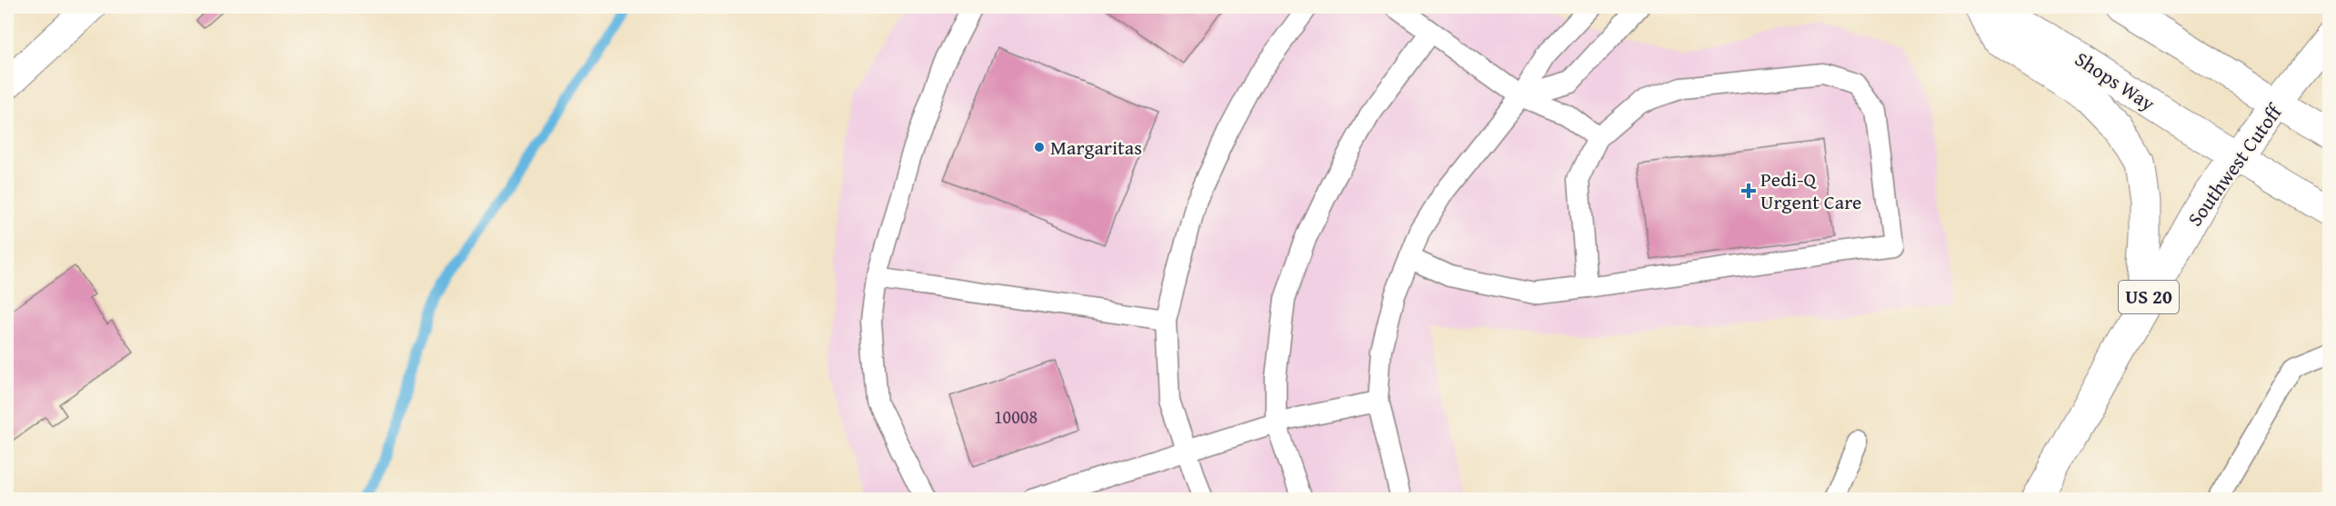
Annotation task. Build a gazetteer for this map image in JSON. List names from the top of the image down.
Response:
{
  "streets": {
    "main road": ["Shops Way", "Southwest Cutoff", "US 20"]
  },
  "crossings": [
    ["Shops Way", "Southwest Cutoff"]
  ],
  "places": {
    "other": ["Margaritas"],
    "health": ["Pedi-Q Urgent Care"]
  },
  "house_numbers": ["10008"]
}
